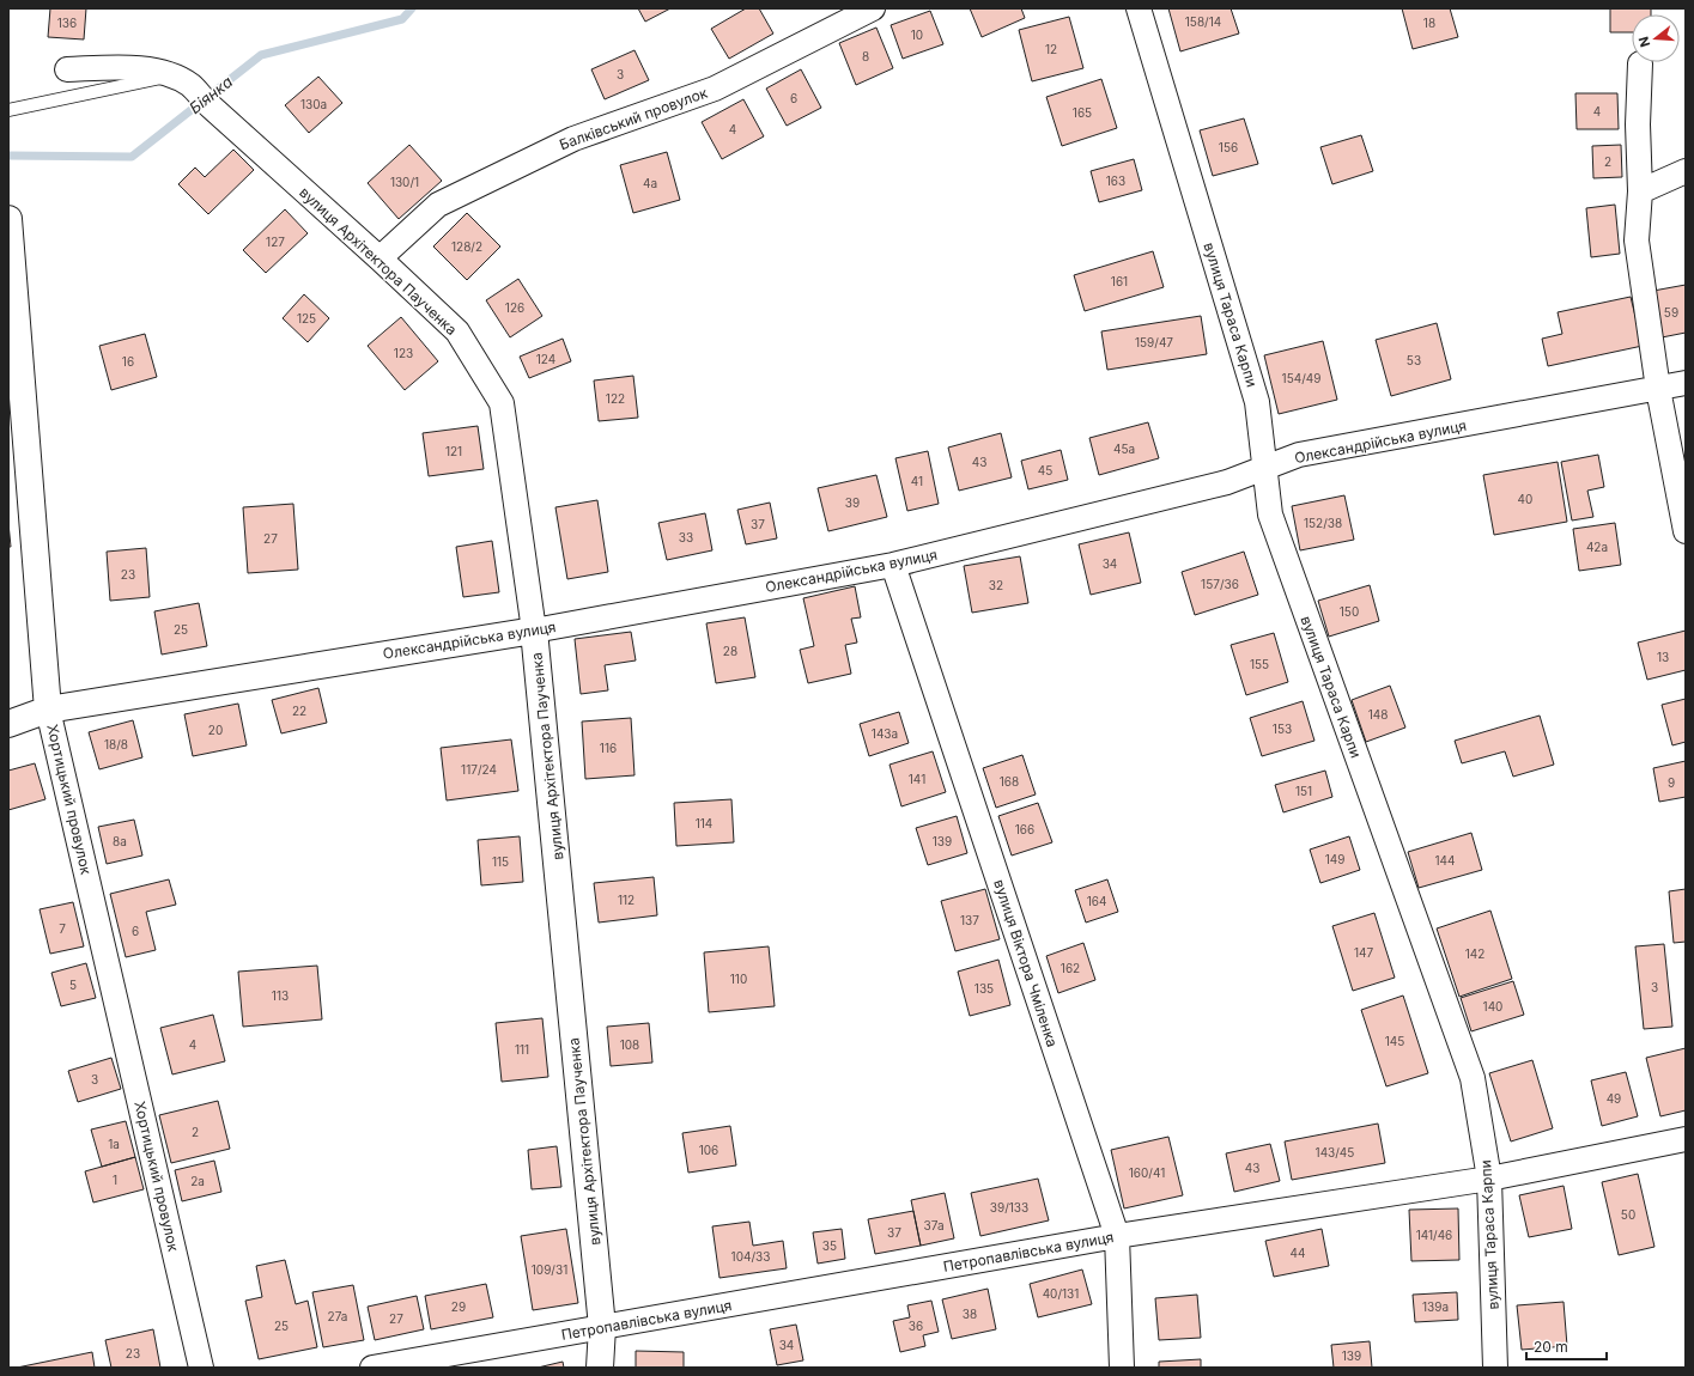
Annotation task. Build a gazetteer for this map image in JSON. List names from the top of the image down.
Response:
{
  "streets": {
    "street": [
      "Балківський провулок",
      "вулиця Архітектора Паученка",
      "вулиця Тараса Карпи",
      "Олександрійська вулиця",
      "Хортицький провулок",
      "вулиця Віктора Чміленка",
      "Петропавлівська вулиця"
    ]
  },
  "crossings": [
    ["Балківський провулок", "вулиця Архітектора Паученка"],
    ["вулиця Архітектора Паученка", "Олександрійська вулиця"],
    ["вулиця Архітектора Паученка", "Петропавлівська вулиця"],
    ["вулиця Тараса Карпи", "Олександрійська вулиця"],
    ["вулиця Тараса Карпи", "Петропавлівська вулиця"],
    ["Олександрійська вулиця", "Хортицький провулок"],
    ["Олександрійська вулиця", "вулиця Віктора Чміленка"],
    ["вулиця Віктора Чміленка", "Петропавлівська вулиця"]
  ],
  "water": ["Біянка"],
  "house_numbers": [
    "158/14",
    "136",
    "18",
    "10",
    "12",
    "8",
    "3",
    "6",
    "130а",
    "4",
    "165",
    "4",
    "156",
    "2",
    "163",
    "130/1",
    "4а",
    "127",
    "128/2",
    "161",
    "126",
    "59",
    "125",
    "159/47",
    "123",
    "124",
    "53",
    "16",
    "154/49",
    "122",
    "45а",
    "121",
    "43",
    "45",
    "41",
    "40",
    "39",
    "152/38",
    "37",
    "33",
    "27",
    "42а",
    "34",
    "23",
    "157/36",
    "32",
    "150",
    "25",
    "28",
    "13",
    "155",
    "22",
    "148",
    "153",
    "20",
    "143а",
    "18/8",
    "116",
    "117/24",
    "141",
    "168",
    "9",
    "151",
    "114",
    "166",
    "8а",
    "139",
    "149",
    "144",
    "115",
    "112",
    "164",
    "137",
    "7",
    "6",
    "147",
    "142",
    "162",
    "110",
    "5",
    "3",
    "135",
    "113",
    "140",
    "145",
    "4",
    "108",
    "111",
    "3",
    "49",
    "2",
    "1а",
    "106",
    "143/45",
    "43",
    "160/41",
    "1",
    "2а",
    "39/133",
    "50",
    "37а",
    "37",
    "141/46",
    "35",
    "44",
    "104/33",
    "109/31",
    "40/131",
    "29",
    "139а",
    "38",
    "27а",
    "27",
    "25",
    "36",
    "34",
    "23",
    "139"
  ],
  "scale_bar": "20 m",
  "north": "left"
}
